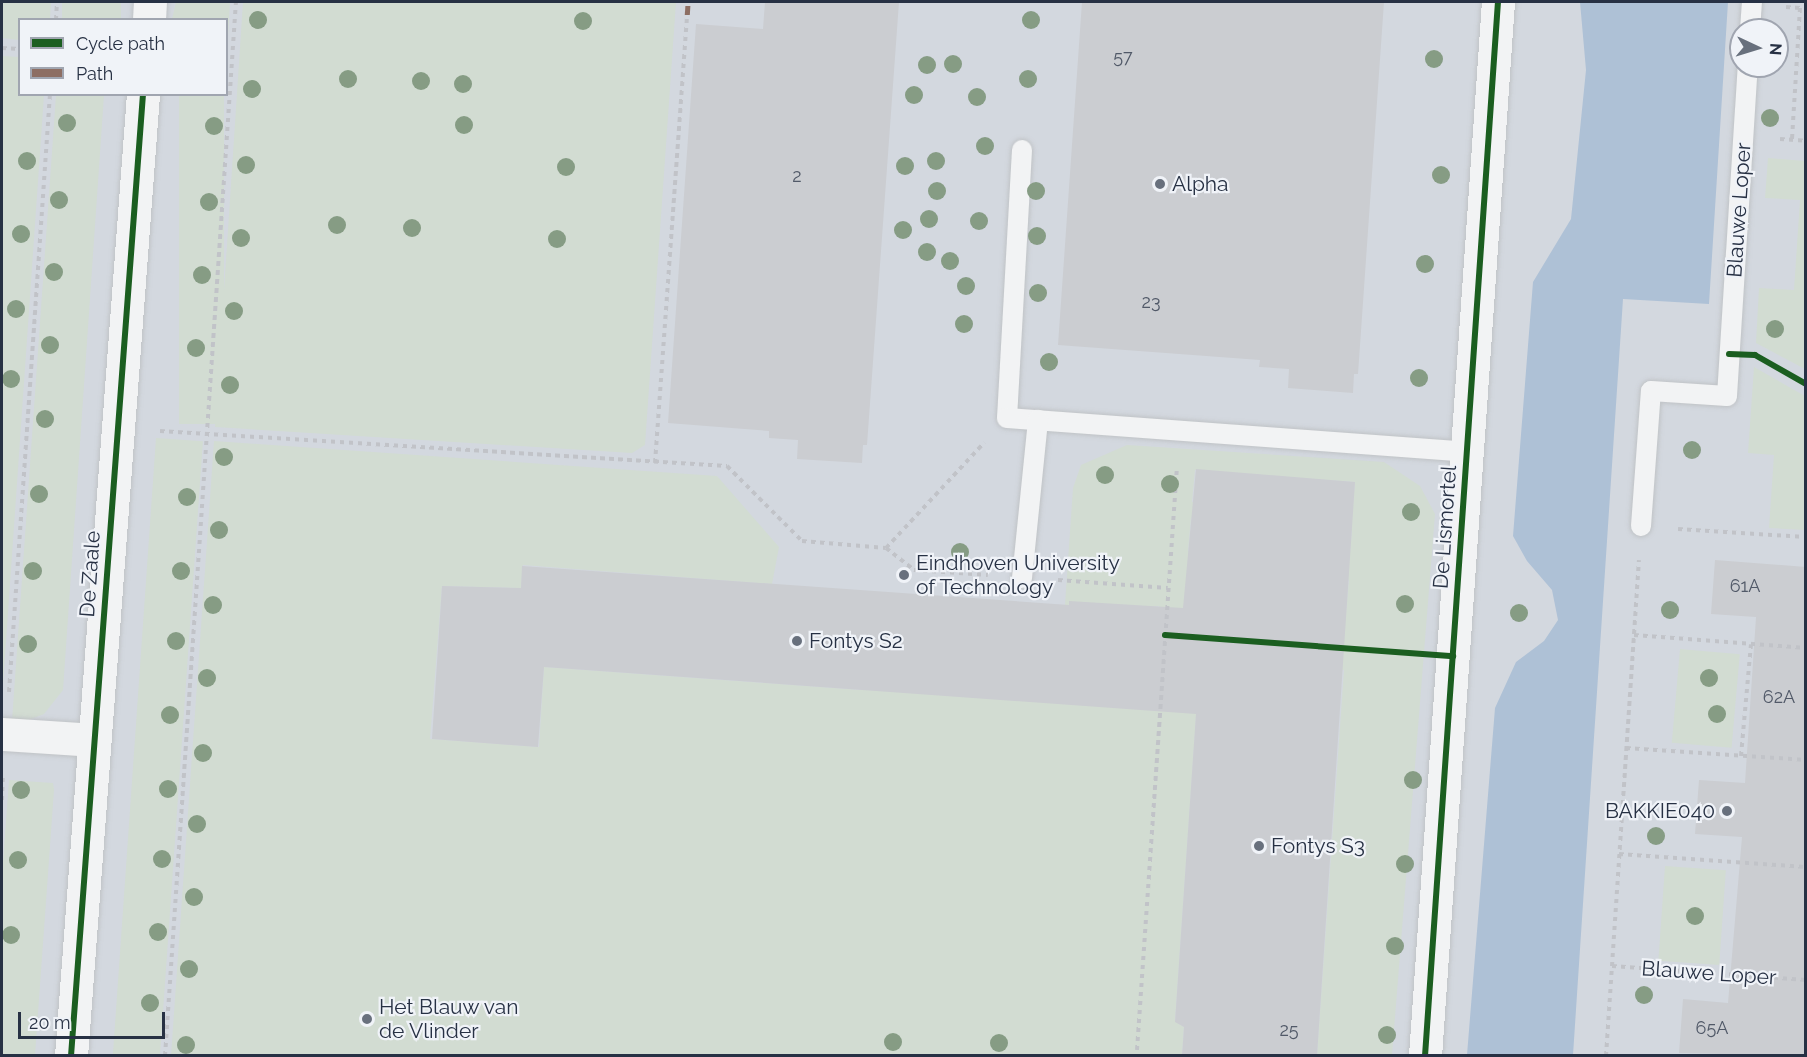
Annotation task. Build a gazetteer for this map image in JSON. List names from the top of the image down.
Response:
{
  "streets": {
    "street": ["De Lismortel", "De Zaale"],
    "lane": ["Blauwe Loper"]
  },
  "places": [
    "Alpha",
    "Eindhoven University of Technology",
    "Fontys S2",
    "BAKKIE040",
    "Fontys S3",
    "Het Blauw van de Vlinder"
  ],
  "house_numbers": [
    "57",
    "2",
    "23",
    "61A",
    "62A",
    "65A",
    "25"
  ],
  "legend": ["Cycle path", "Path"],
  "scale_bar": "20 m",
  "north": "right"
}
